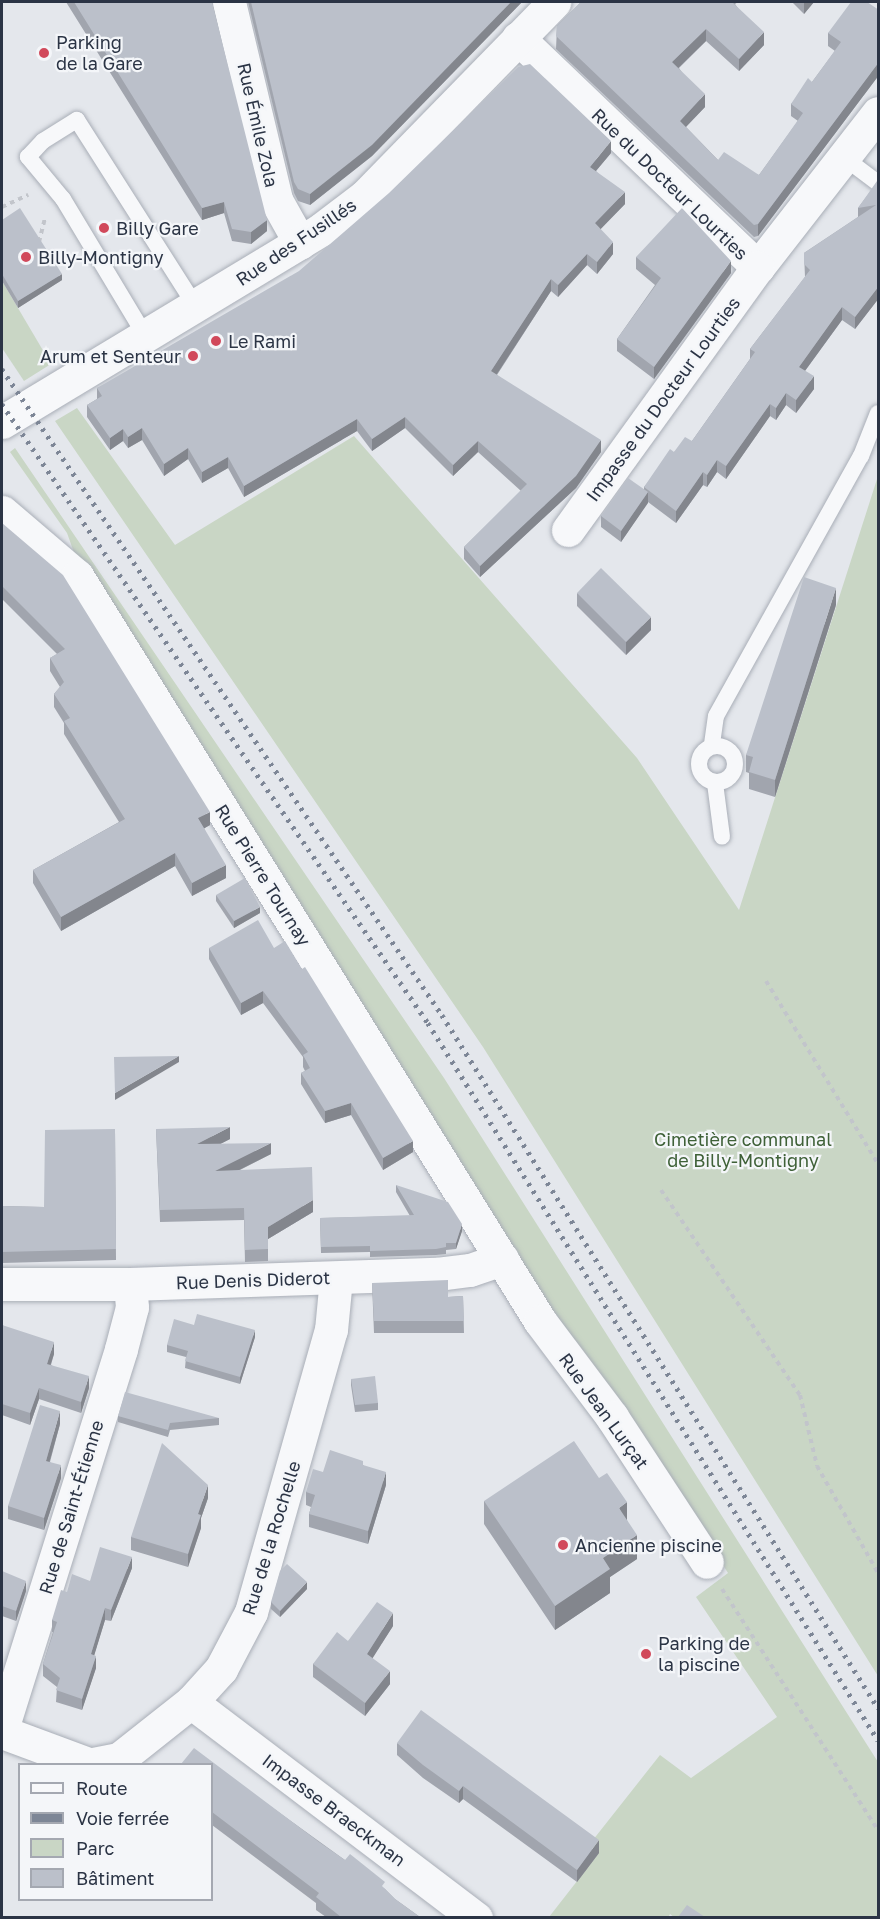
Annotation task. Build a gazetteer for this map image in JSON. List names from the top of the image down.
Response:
{
  "streets": {
    "street": [
      "Rue Émile Zola",
      "Rue du Docteur Lourties",
      "Rue des Fusillés",
      "Impasse du Docteur Lourties",
      "Rue Pierre Tournay",
      "Rue Denis Diderot",
      "Rue Jean Lurçat",
      "Rue de Saint-Étienne",
      "Rue de la Rochelle",
      "Impasse Braeckman"
    ]
  },
  "crossings": [
    ["Rue Émile Zola", "Rue des Fusillés"],
    ["Rue du Docteur Lourties", "Rue des Fusillés"],
    ["Rue du Docteur Lourties", "Impasse du Docteur Lourties"],
    ["Rue Pierre Tournay", "Rue Denis Diderot"],
    ["Rue Pierre Tournay", "Rue Jean Lurçat"],
    ["Rue Denis Diderot", "Rue Jean Lurçat"],
    ["Rue Denis Diderot", "Rue de Saint-Étienne"],
    ["Rue Denis Diderot", "Rue de la Rochelle"],
    ["Rue de la Rochelle", "Impasse Braeckman"]
  ],
  "parks": ["Cimetière communal de Billy-Montigny"],
  "places": [
    "Parking de la Gare",
    "Billy Gare",
    "Billy-Montigny",
    "Le Rami",
    "Arum et Senteur",
    "Ancienne piscine",
    "Parking de la piscine"
  ],
  "legend": [
    "Route",
    "Voie ferrée",
    "Parc",
    "Bâtiment"
  ]
}
